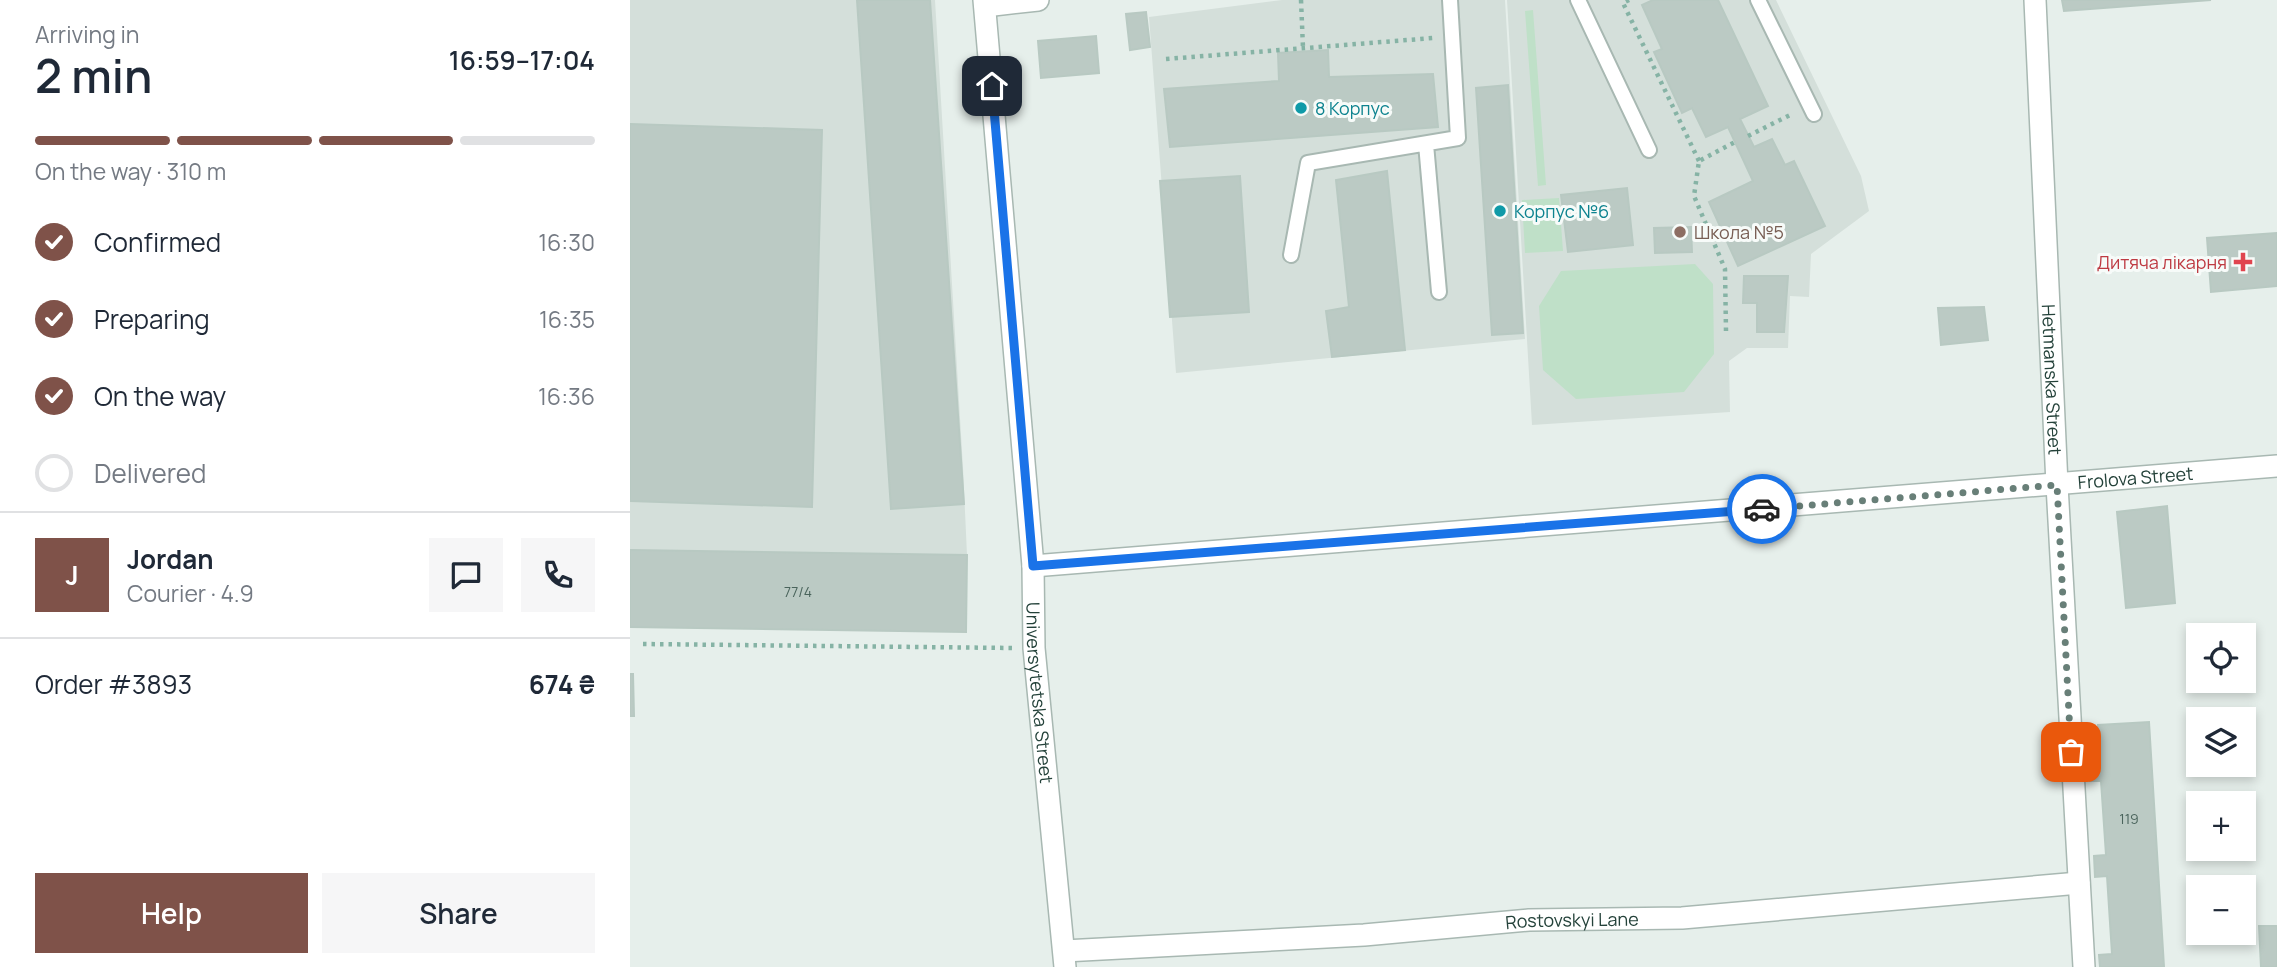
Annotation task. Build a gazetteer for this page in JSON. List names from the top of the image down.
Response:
{
  "streets": {
    "street": [
      "Hetmanska Street",
      "Frolova Street",
      "Universytetska Street",
      "Rostovskyi Lane"
    ]
  },
  "crossings": [
    ["Hetmanska Street", "Frolova Street"],
    ["Hetmanska Street", "Rostovskyi Lane"],
    ["Frolova Street", "Universytetska Street"],
    ["Universytetska Street", "Rostovskyi Lane"]
  ],
  "places": {
    "other": ["8 Корпус", "Корпус №6", "Школа №5"],
    "health": ["Дитяча лікарня"]
  },
  "house_numbers": ["77/4", "119"],
  "page": {
    "heading": ["2 min", "Arriving in", "16:59–17:04"],
    "panel": [
      "Jordan",
      "Courier · 4.9",
      "Order #3893",
      "674 ₴"
    ],
    "bar": "On the way · 310 m",
    "list": [
      ["Confirmed", "16:30"],
      ["Preparing", "16:35"],
      ["On the way", "16:36"],
      "Delivered"
    ],
    "round": "J",
    "map_buttons": ["+", "−"],
    "buttons": ["Help", "Share"]
  }
}
